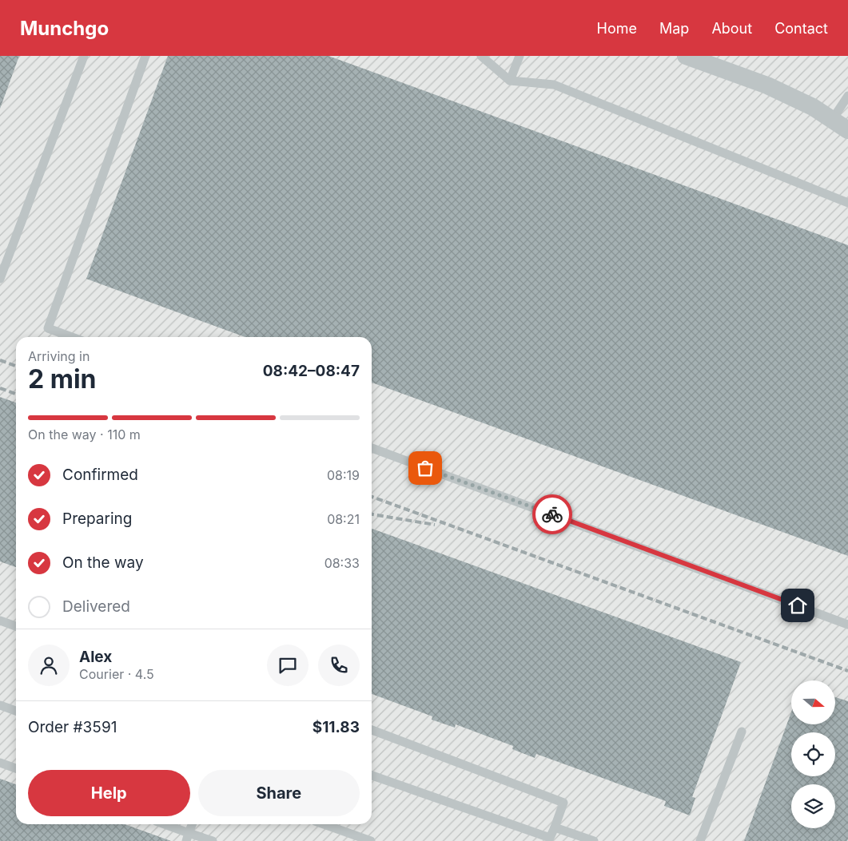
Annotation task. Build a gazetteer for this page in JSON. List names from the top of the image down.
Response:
{
  "north": "right",
  "page": {
    "header": "Munchgo",
    "nav": [
      "Home",
      "Map",
      "About",
      "Contact"
    ],
    "heading": ["2 min", "Arriving in", "08:42–08:47"],
    "panel": [
      "Alex",
      "Courier · 4.5",
      "Order #3591",
      "$11.83"
    ],
    "bar": "On the way · 110 m",
    "list": [
      ["Confirmed", "08:19"],
      ["Preparing", "08:21"],
      ["On the way", "08:33"],
      "Delivered"
    ],
    "buttons": ["Help", "Share"]
  }
}
